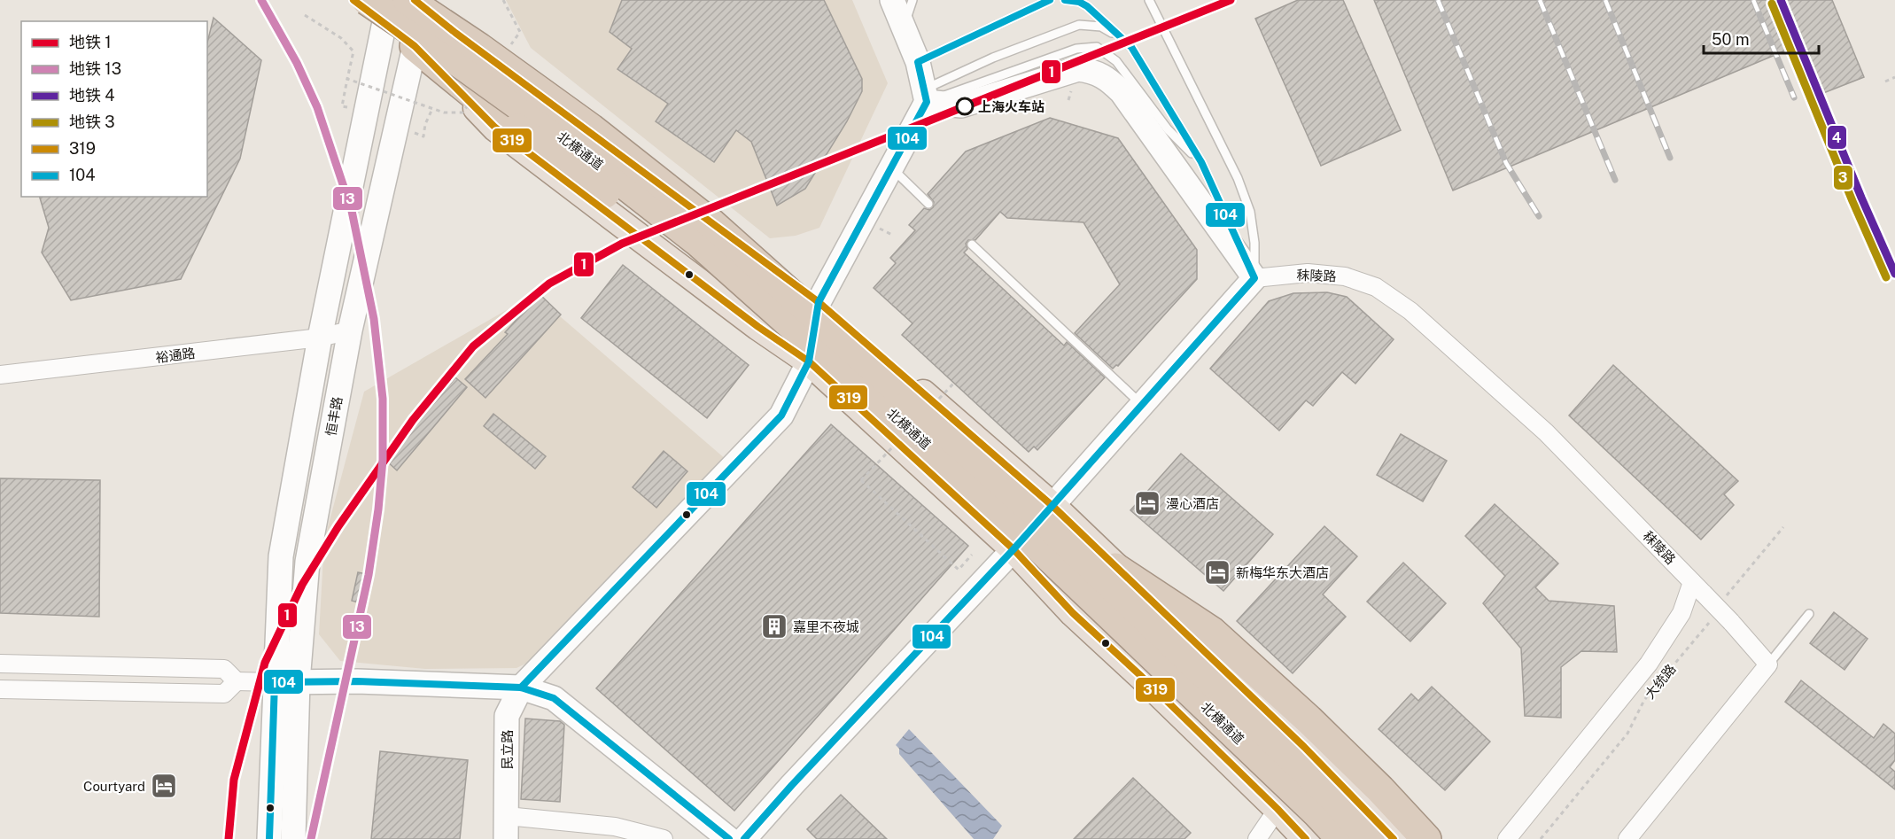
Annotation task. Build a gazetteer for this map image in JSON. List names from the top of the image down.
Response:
{
  "streets": {
    "highway": ["北横通道"],
    "street": [
      "秣陵路",
      "裕通路",
      "恒丰路",
      "大统路",
      "民立路"
    ]
  },
  "crossings": [
    ["北横通道", "恒丰路"],
    ["秣陵路", "大统路"],
    ["裕通路", "恒丰路"]
  ],
  "places": {
    "other": ["上海火车站"],
    "hotel": ["漫心酒店", "新梅华东大酒店", "Courtyard"],
    "building": ["嘉里不夜城"]
  },
  "lines": [
    "metro line 1",
    "metro line 13",
    "metro line 4",
    "transit line 319",
    "transit line 104",
    "metro line 3"
  ],
  "legend": [
    "地铁 1",
    "地铁 13",
    "地铁 4",
    "地铁 3",
    "319",
    "104"
  ],
  "scale_bar": "50 m"
}
